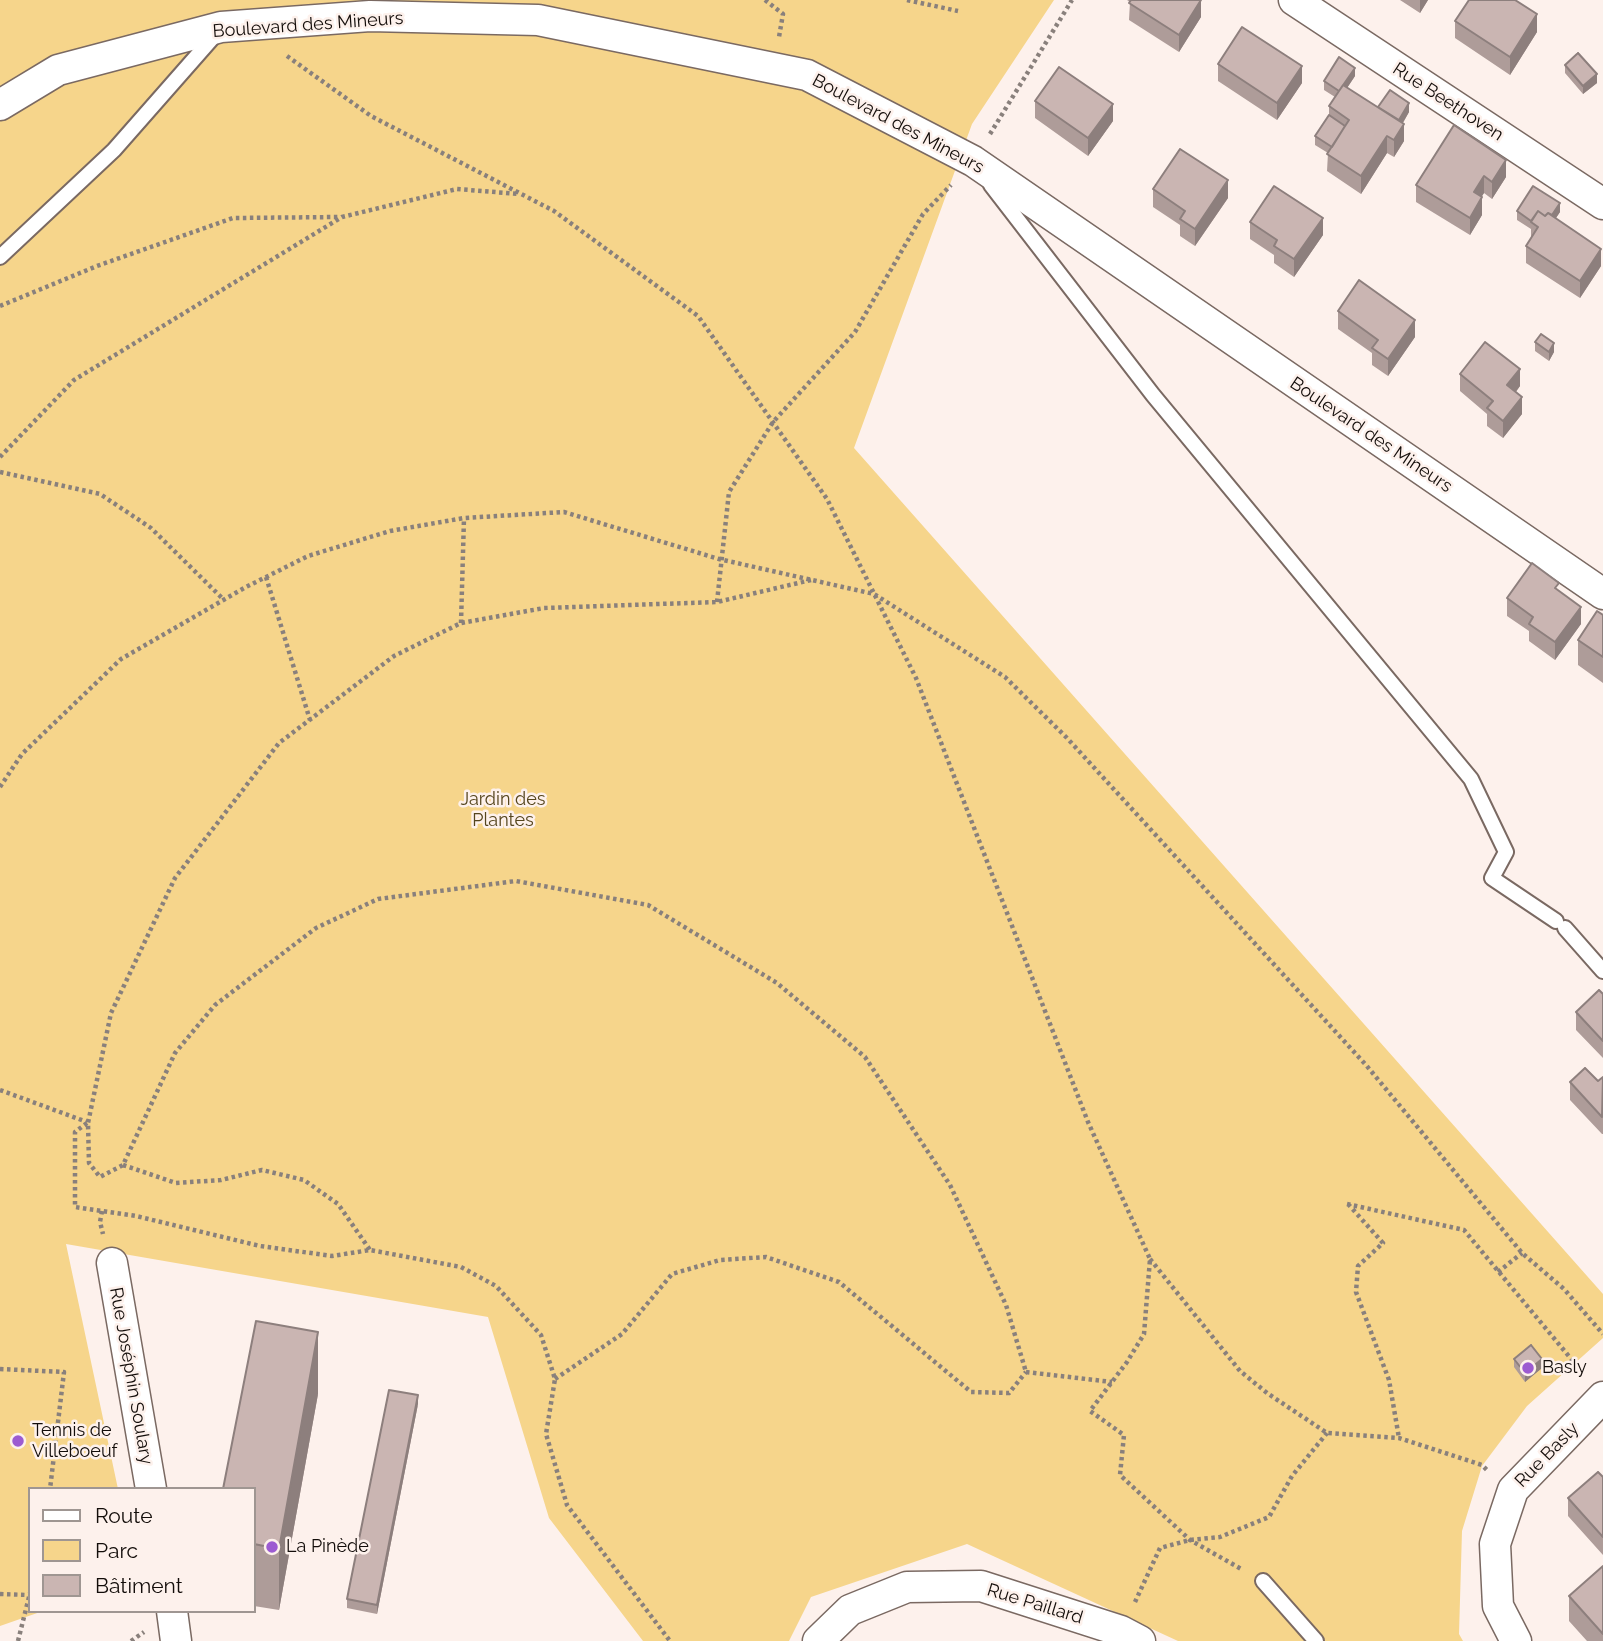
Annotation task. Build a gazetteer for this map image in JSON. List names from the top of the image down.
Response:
{
  "streets": {
    "street": [
      "Boulevard des Mineurs",
      "Rue Beethoven",
      "Rue Joséphin Soulary",
      "Rue Basly",
      "Rue Paillard"
    ]
  },
  "parks": ["Jardin des Plantes"],
  "places": ["Basly", "Tennis de Villeboeuf", "La Pinède"],
  "legend": ["Route", "Parc", "Bâtiment"]
}
